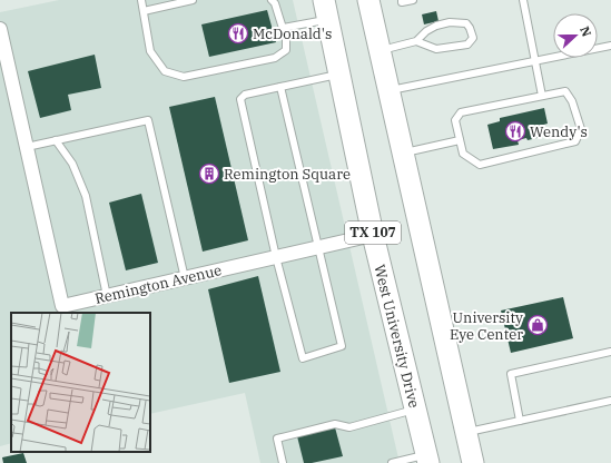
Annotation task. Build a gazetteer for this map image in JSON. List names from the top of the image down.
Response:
{
  "streets": {
    "main road": ["TX 107", "West University Drive"],
    "street": ["Remington Avenue"]
  },
  "crossings": [
    ["Remington Avenue", "West University Drive"]
  ],
  "places": {
    "restaurant": ["McDonald's", "Wendy's"],
    "building": ["Remington Square"],
    "shop": ["University Eye Center"]
  },
  "north": "right"
}
